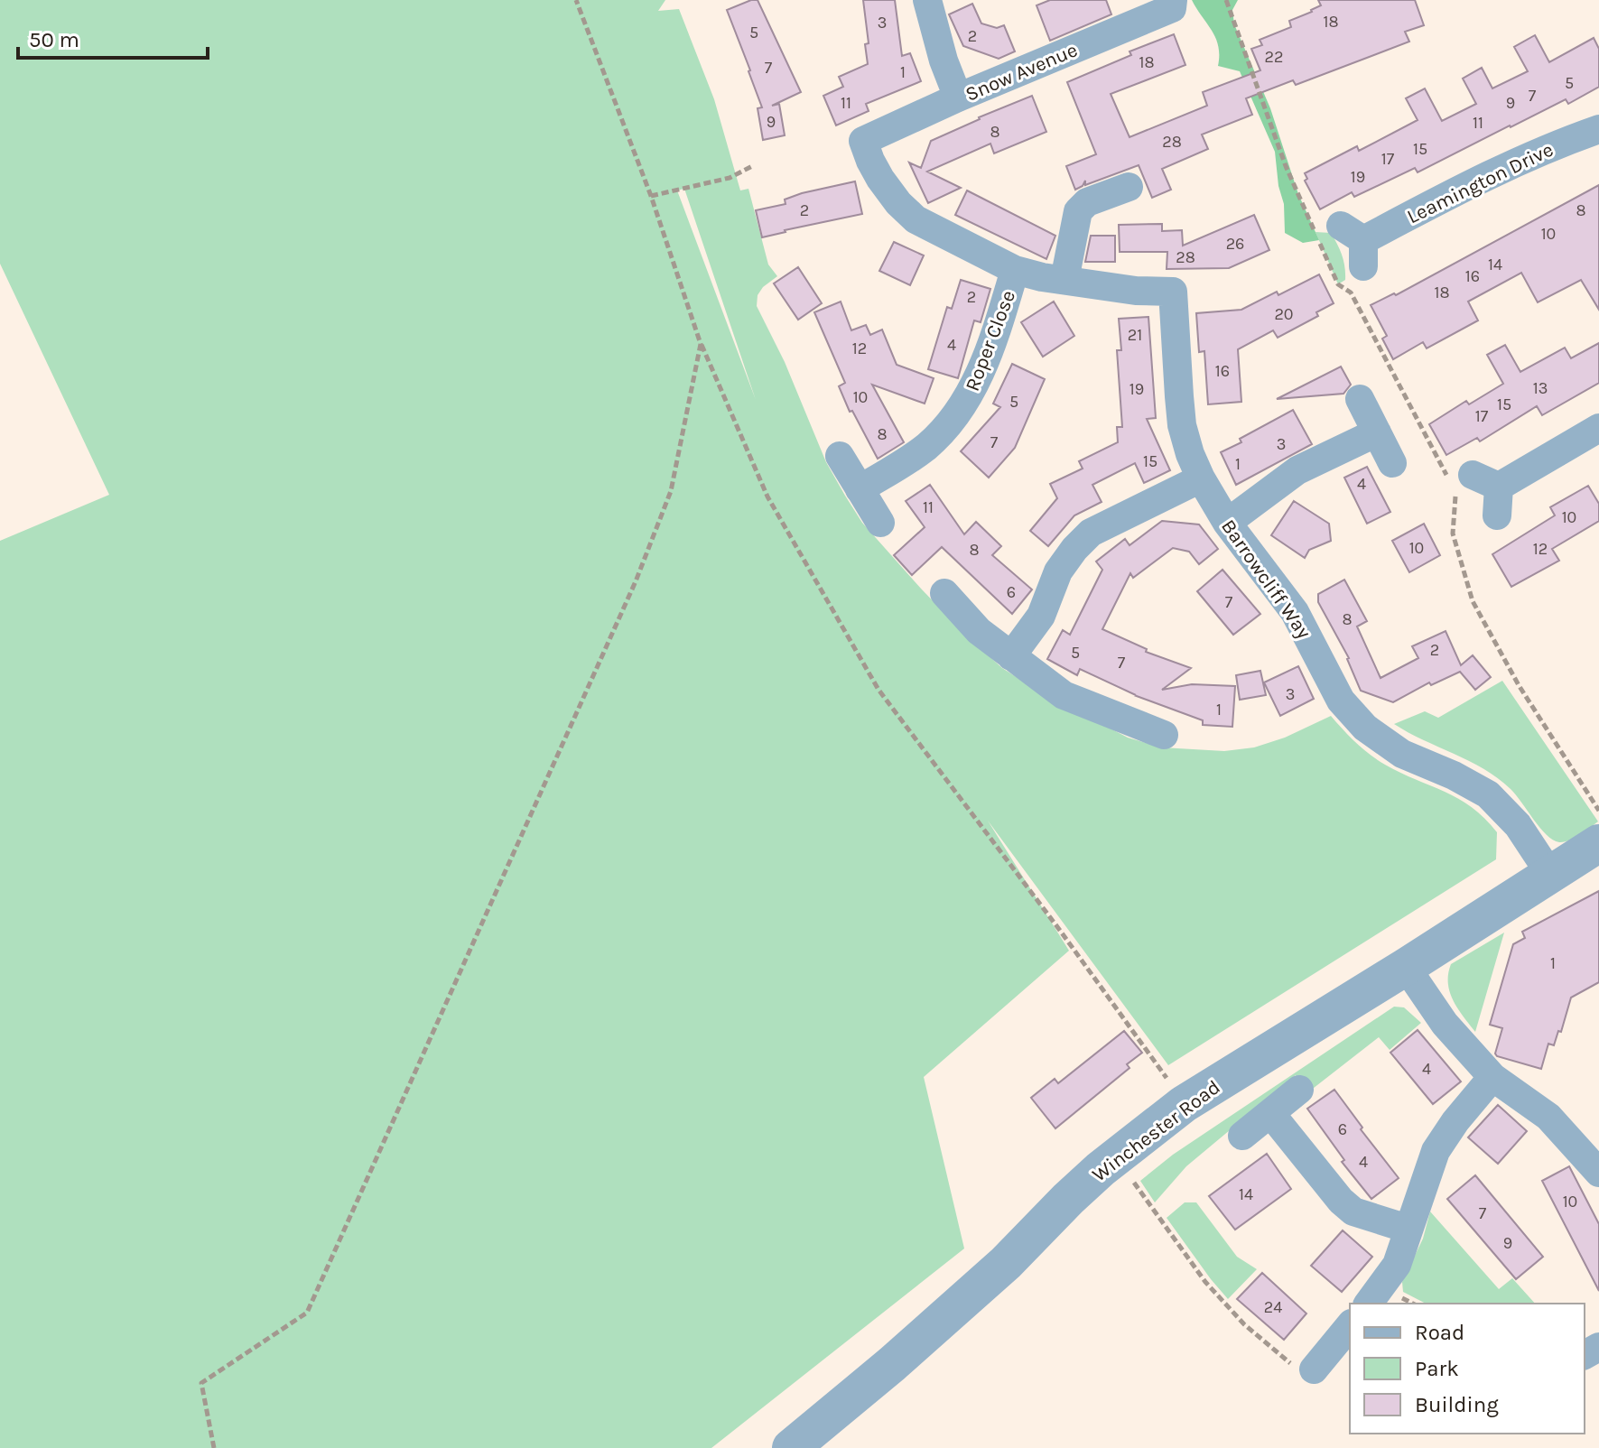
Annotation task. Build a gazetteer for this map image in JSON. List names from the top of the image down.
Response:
{
  "streets": {
    "street": [
      "Snow Avenue",
      "Leamington Drive",
      "Roper Close",
      "Barrowcliff Way",
      "Winchester Road"
    ]
  },
  "crossings": [
    ["Snow Avenue", "Barrowcliff Way"],
    ["Roper Close", "Barrowcliff Way"],
    ["Barrowcliff Way", "Winchester Road"]
  ],
  "house_numbers": [
    "18",
    "3",
    "5",
    "2",
    "22",
    "18",
    "7",
    "1",
    "5",
    "7",
    "11",
    "9",
    "9",
    "11",
    "8",
    "28",
    "15",
    "17",
    "19",
    "2",
    "8",
    "10",
    "26",
    "28",
    "14",
    "16",
    "18",
    "2",
    "20",
    "21",
    "4",
    "12",
    "16",
    "13",
    "19",
    "10",
    "5",
    "15",
    "17",
    "8",
    "7",
    "3",
    "15",
    "1",
    "4",
    "11",
    "10",
    "10",
    "12",
    "8",
    "6",
    "7",
    "8",
    "2",
    "5",
    "7",
    "3",
    "1",
    "1",
    "4",
    "6",
    "4",
    "14",
    "10",
    "7",
    "9",
    "24"
  ],
  "legend": ["Road", "Park", "Building"],
  "scale_bar": "50 m"
}
